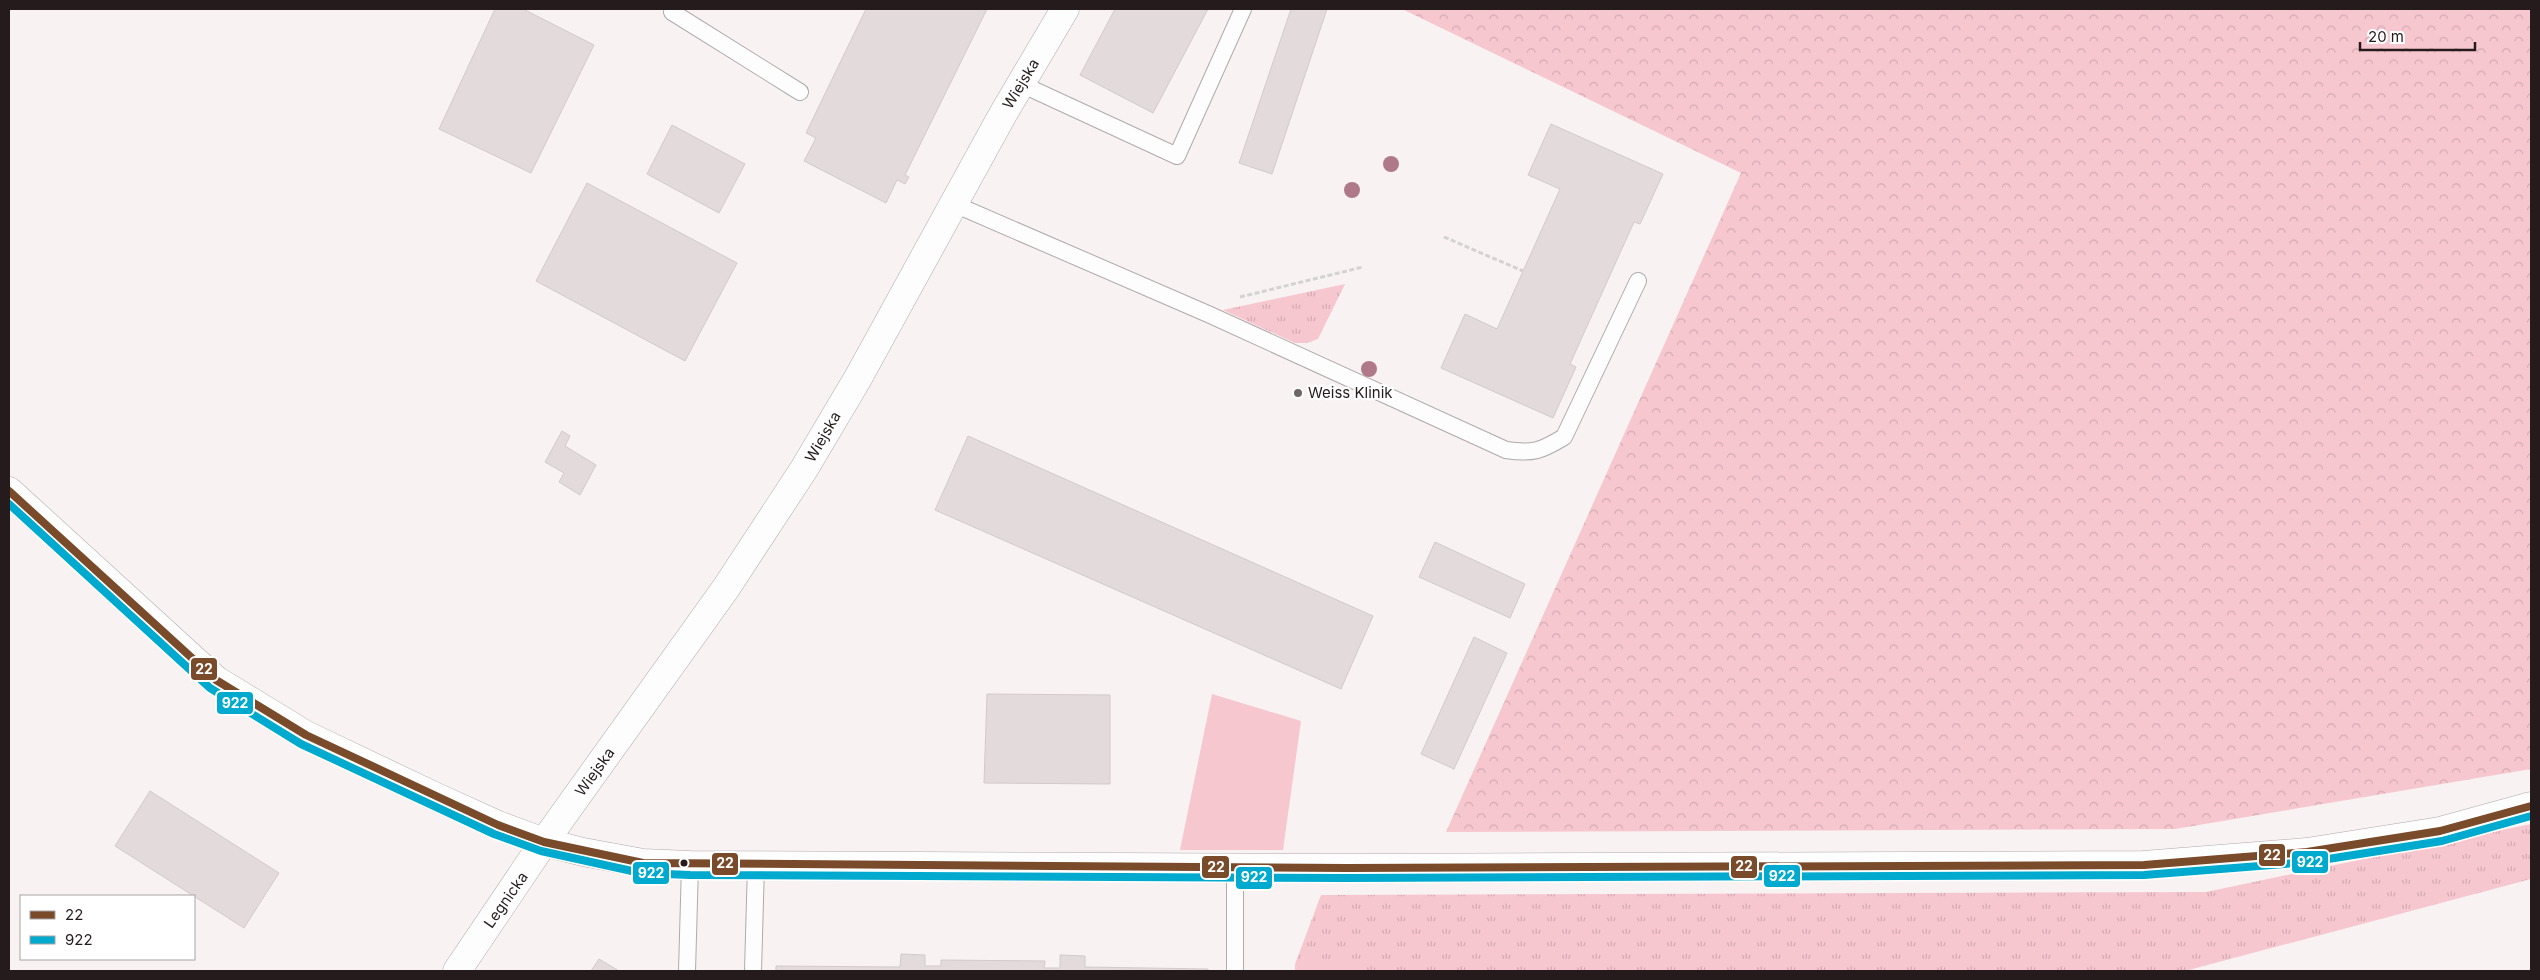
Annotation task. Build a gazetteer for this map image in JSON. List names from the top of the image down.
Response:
{
  "streets": {
    "street": ["Wiejska", "Legnicka"]
  },
  "crossings": [
    ["Wiejska", "Legnicka"]
  ],
  "places": ["Weiss Klinik"],
  "lines": ["transit line 22", "transit line 922"],
  "legend": ["22", "922"],
  "scale_bar": "20 m"
}
